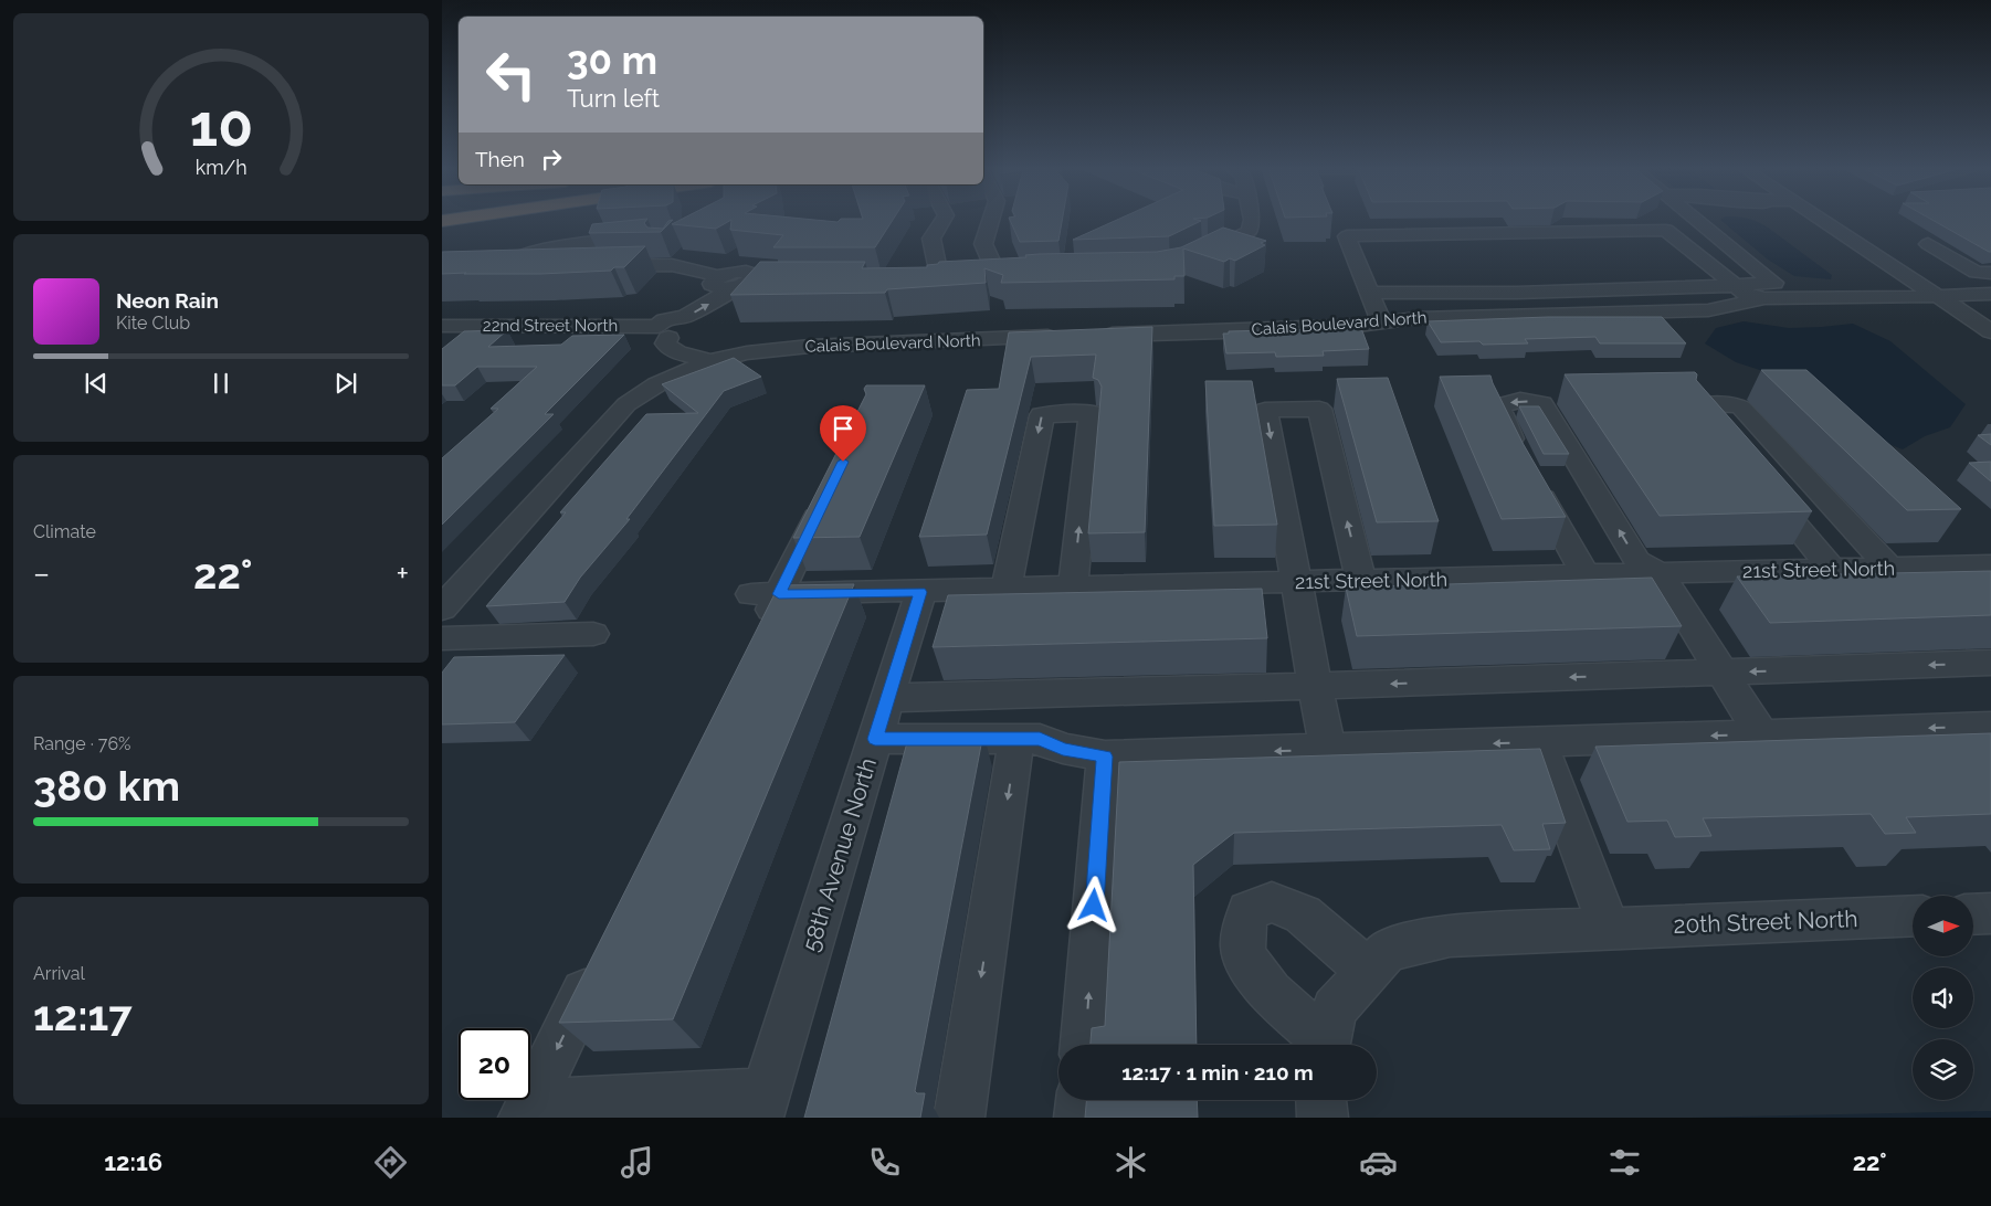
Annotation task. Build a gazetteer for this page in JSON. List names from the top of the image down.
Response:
{
  "streets": {
    "street": [
      "Calais Boulevard North",
      "22nd Street North",
      "21st Street North",
      "58th Avenue North",
      "20th Street North"
    ]
  },
  "crossings": [
    ["21st Street North", "58th Avenue North"]
  ],
  "north": "right",
  "page": {
    "turn": ["30 m", "Turn left"],
    "then": "Then",
    "song": ["Neon Rain", "Kite Club"],
    "tile": [
      "Climate",
      ["Range · 76%", "380 km"],
      ["Arrival", "12:17"]
    ],
    "heat": ["−", "22°", "+"],
    "limit": "20",
    "trip": "12:17 · 1 min · 210 m",
    "tabs": ["12:16", "22°"],
    "gauge": ["10", "km/h"]
  }
}
